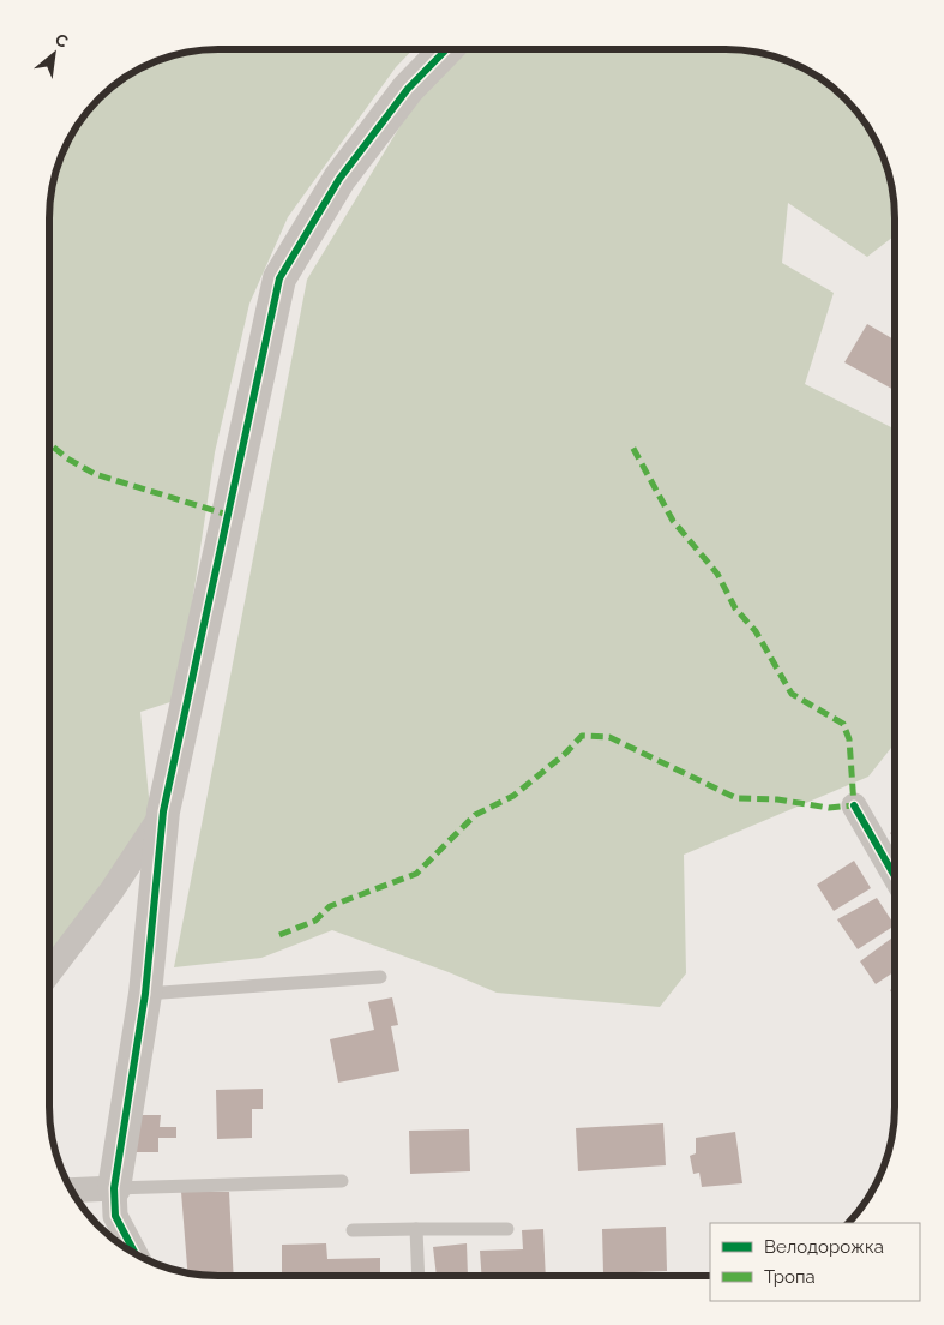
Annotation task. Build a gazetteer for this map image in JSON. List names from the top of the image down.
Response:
{
  "legend": ["Велодорожка", "Тропа"],
  "north": "top right"
}
